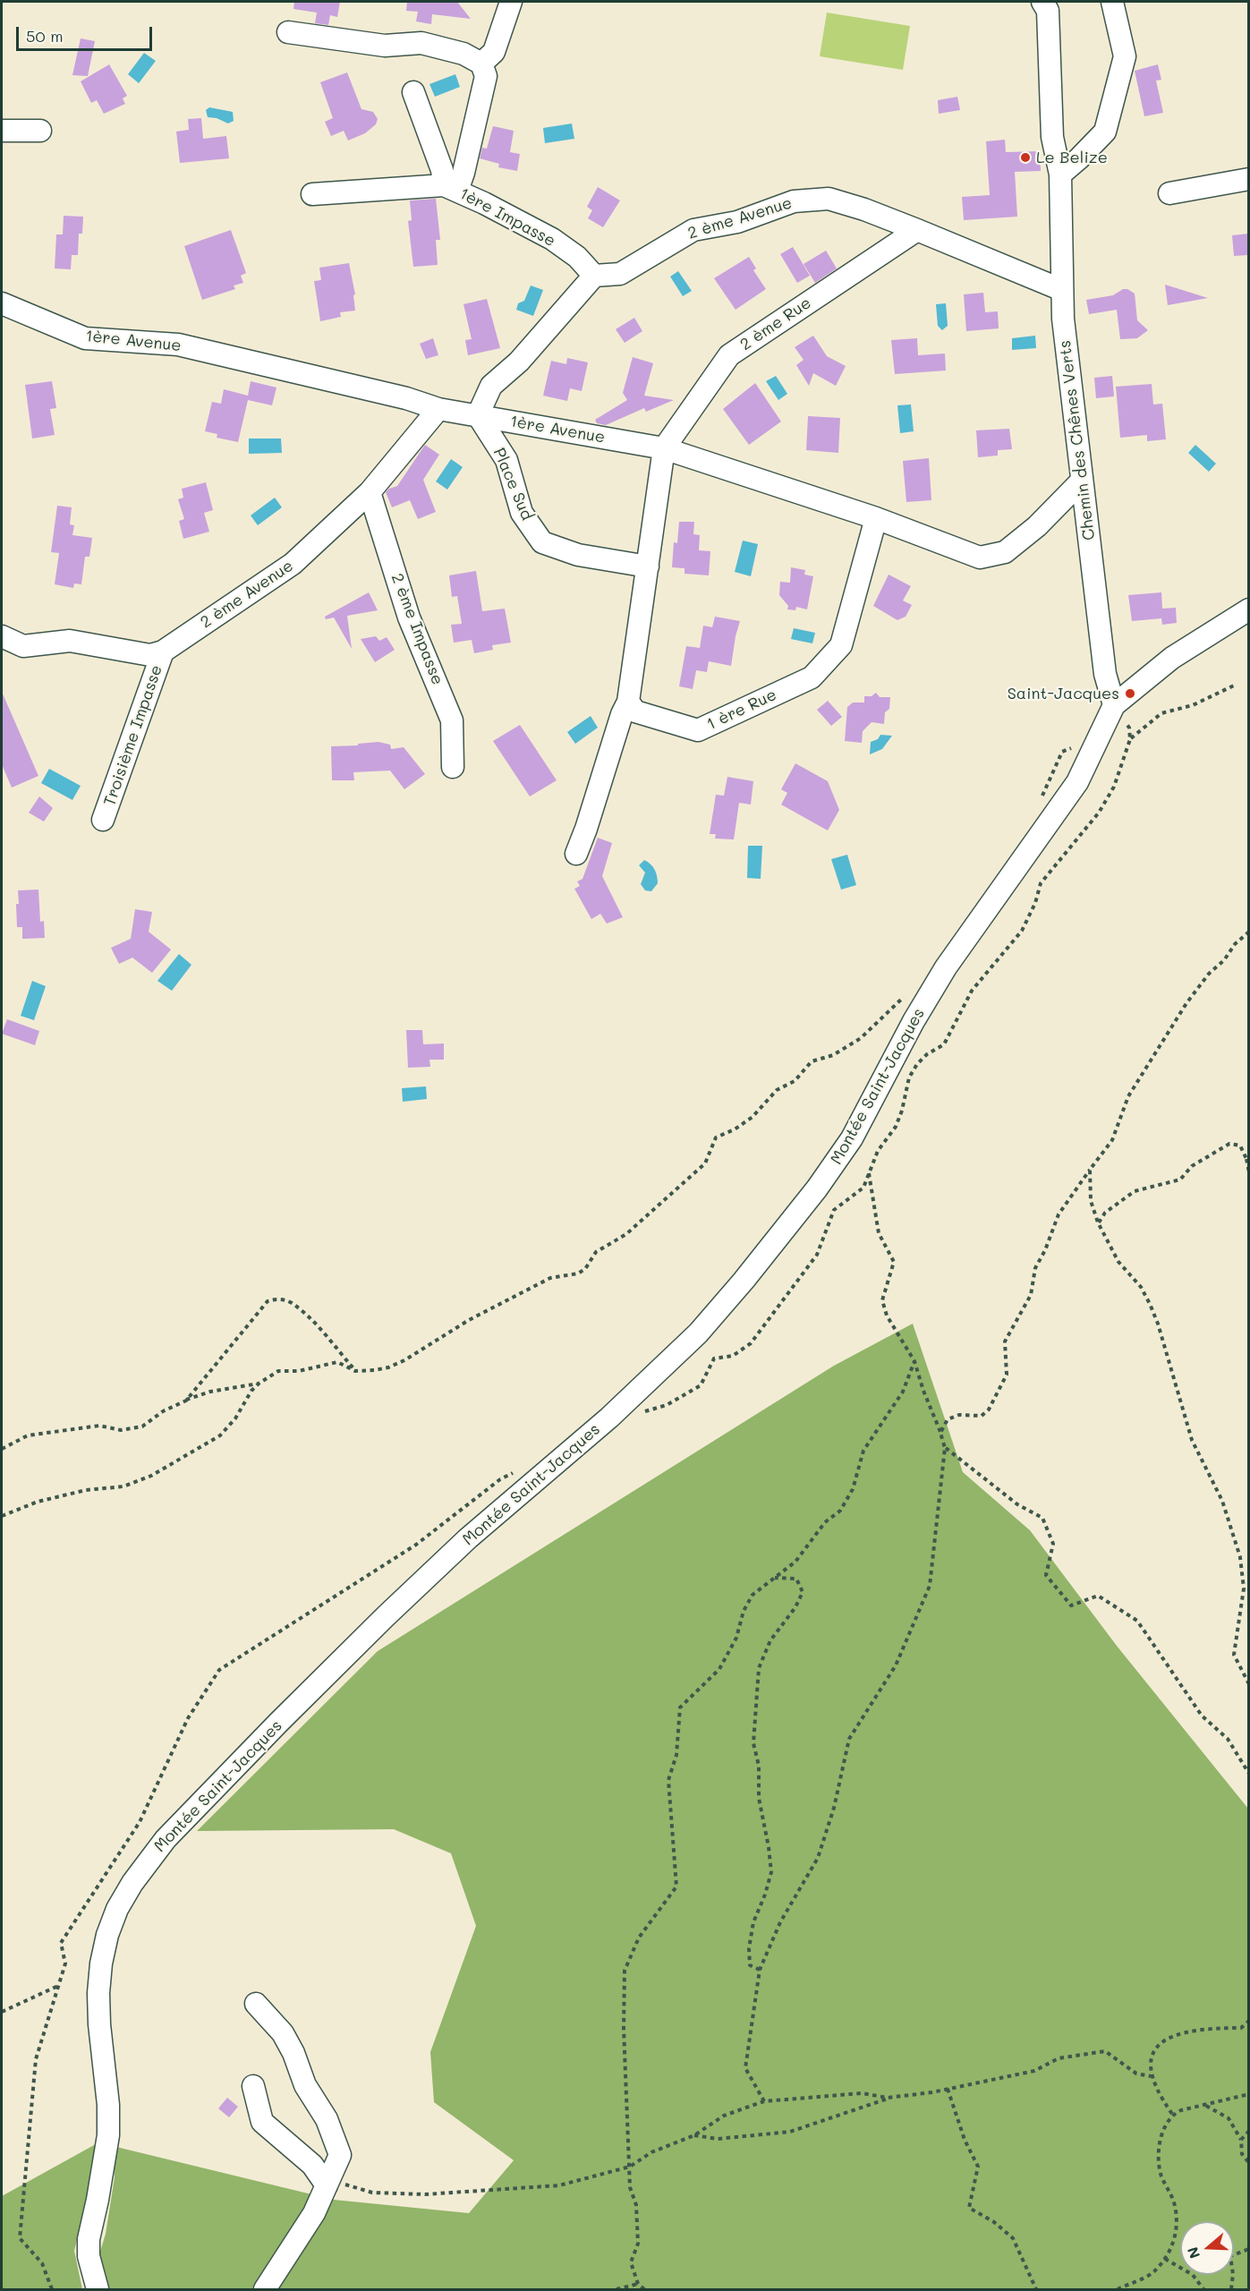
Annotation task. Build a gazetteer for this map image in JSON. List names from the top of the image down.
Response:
{
  "streets": {
    "street": [
      "1ère Impasse",
      "2 ème Avenue",
      "2 ème Rue",
      "1ère Avenue",
      "Chemin des Chênes Verts",
      "Place Sud",
      "2 ème Impasse",
      "1 ère Rue",
      "Troisième Impasse",
      "Montée Saint-Jacques"
    ]
  },
  "crossings": [
    ["1ère Impasse", "2 ème Avenue"],
    ["2 ème Avenue", "2 ème Rue"],
    ["2 ème Avenue", "1ère Avenue"],
    ["2 ème Avenue", "Chemin des Chênes Verts"],
    ["2 ème Avenue", "2 ème Impasse"],
    ["2 ème Avenue", "Troisième Impasse"],
    ["2 ème Rue", "1ère Avenue"],
    ["1ère Avenue", "Chemin des Chênes Verts"],
    ["1ère Avenue", "Place Sud"],
    ["1ère Avenue", "1 ère Rue"],
    ["Chemin des Chênes Verts", "Montée Saint-Jacques"]
  ],
  "places": ["Le Belize", "Saint-Jacques"],
  "scale_bar": "50 m",
  "north": "left"
}
